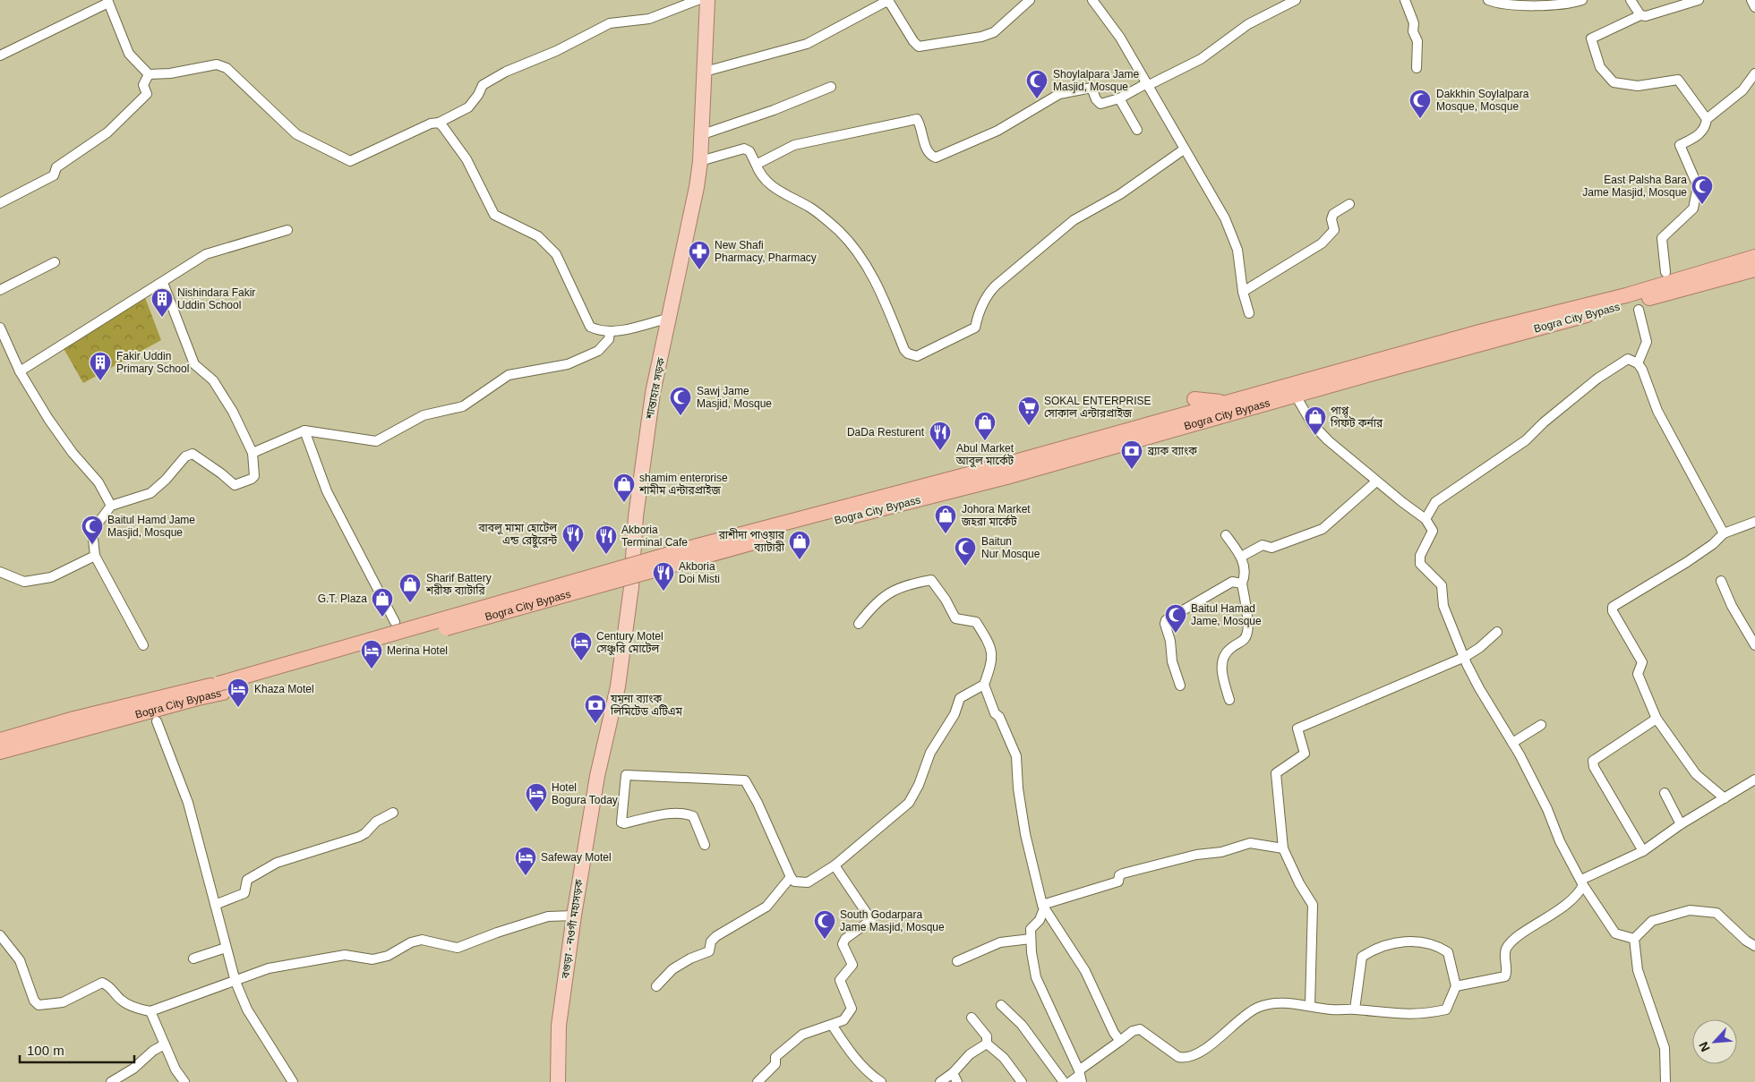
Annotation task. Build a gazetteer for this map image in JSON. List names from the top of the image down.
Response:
{
  "streets": {
    "highway": ["Bogra City Bypass"],
    "main road": ["শান্তাহার সড়ক", "বগুড়া - নওগাঁ মহাসড়ক"]
  },
  "crossings": [
    ["শান্তাহার সড়ক", "বগুড়া - নওগাঁ মহাসড়ক"]
  ],
  "places": {
    "mosque": [
      "Shoylalpara Jame Masjid, Mosque",
      "Dakkhin Soylalpara Mosque, Mosque",
      "East Palsha Bara Jame Masjid, Mosque",
      "Sawj Jame Masjid, Mosque",
      "Baitul Hamd Jame Masjid, Mosque",
      "Baitun Nur Mosque",
      "Baitul Hamad Jame, Mosque",
      "South Godarpara Jame Masjid, Mosque"
    ],
    "pharmacy": ["New Shafi Pharmacy, Pharmacy"],
    "building": ["Nishindara Fakir Uddin School", "Fakir Uddin Primary School"],
    "supermarket": ["SOKAL ENTERPRISE সোকাল এন্টারপ্রাইজ"],
    "shop": [
      "পাপ্পু গিফট কর্নার",
      "Abul Market আবুল মার্কেট",
      "shamim enterprise শামীম এন্টারপ্রাইজ",
      "Johora Market জহরা মার্কেট",
      "রাশীদা পাওয়ার ব্যাটারী",
      "Sharif Battery শরীফ ব্যাটারি",
      "G.T. Plaza"
    ],
    "restaurant": [
      "DaDa Resturent",
      "বাবলু মামা হোটেল এন্ড রেষ্টুরেন্ট",
      "Akboria Terminal Cafe",
      "Akboria Doi Misti"
    ],
    "bank": ["ব্র্যাক ব্যাংক", "যমুনা ব্যাংক লিমিটেড এটিএম"],
    "hotel": [
      "Century Motel সেঞ্চুরি মোটেল",
      "Merina Hotel",
      "Khaza Motel",
      "Hotel Bogura Today",
      "Safeway Motel"
    ]
  },
  "scale_bar": "100 m",
  "north": "bottom left"
}
